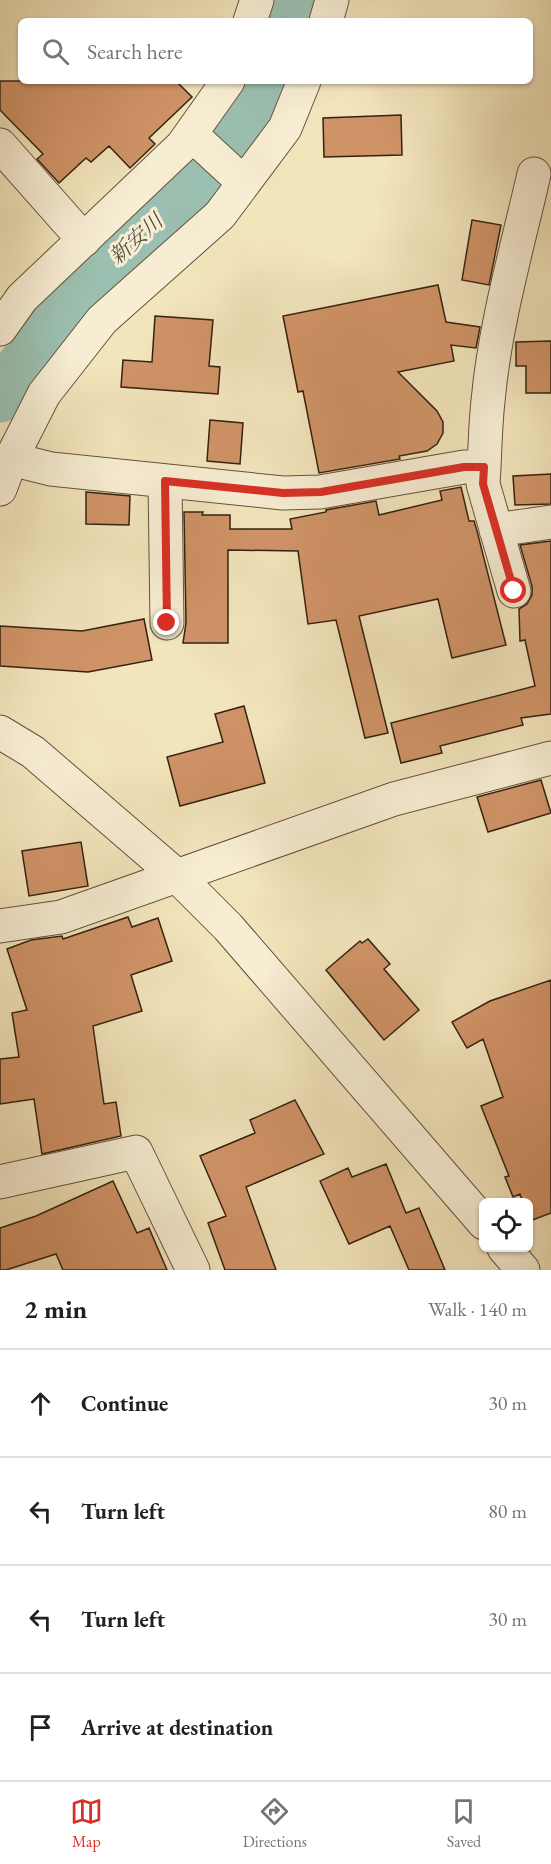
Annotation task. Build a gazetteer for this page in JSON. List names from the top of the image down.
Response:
{
  "water": ["新安川"],
  "page": {
    "search": "Search here",
    "heading": ["2 min", "Walk · 140 m"],
    "list": [
      ["Continue", "30 m"],
      ["Turn left", "80 m"],
      ["Turn left", "30 m"],
      "Arrive at destination"
    ],
    "nav": ["Map", "Directions", "Saved"]
  }
}
